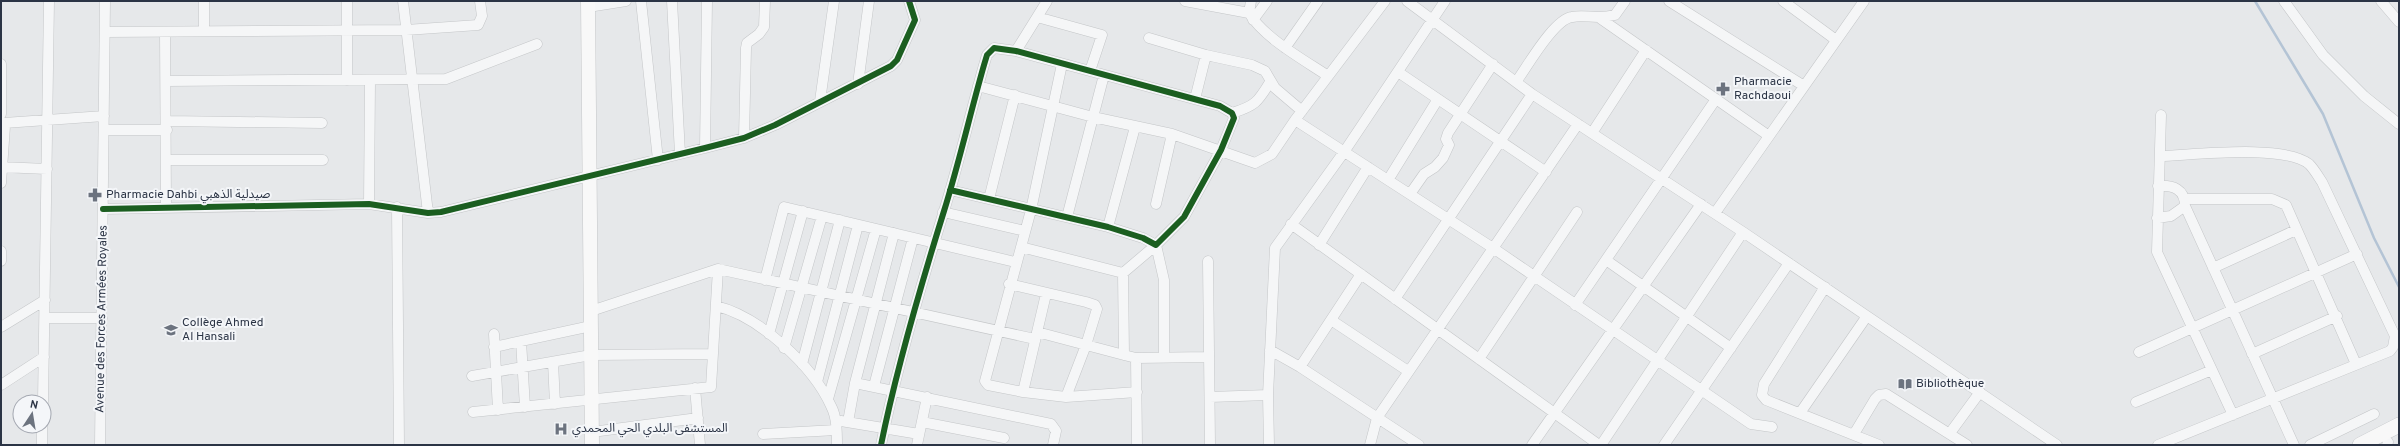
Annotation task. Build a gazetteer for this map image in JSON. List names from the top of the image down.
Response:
{
  "streets": {
    "street": ["Avenue des Forces Armées Royales"]
  },
  "places": {
    "pharmacy": ["Pharmacie Rachdaoui", "Pharmacie Dahbi صيدلية الذهبي"],
    "school or university": ["Collège Ahmed Al Hansali"],
    "library": ["Bibliothèque"],
    "hospital": ["المستشفى البلدي الحي المحمدي"]
  },
  "north": "top"
}
